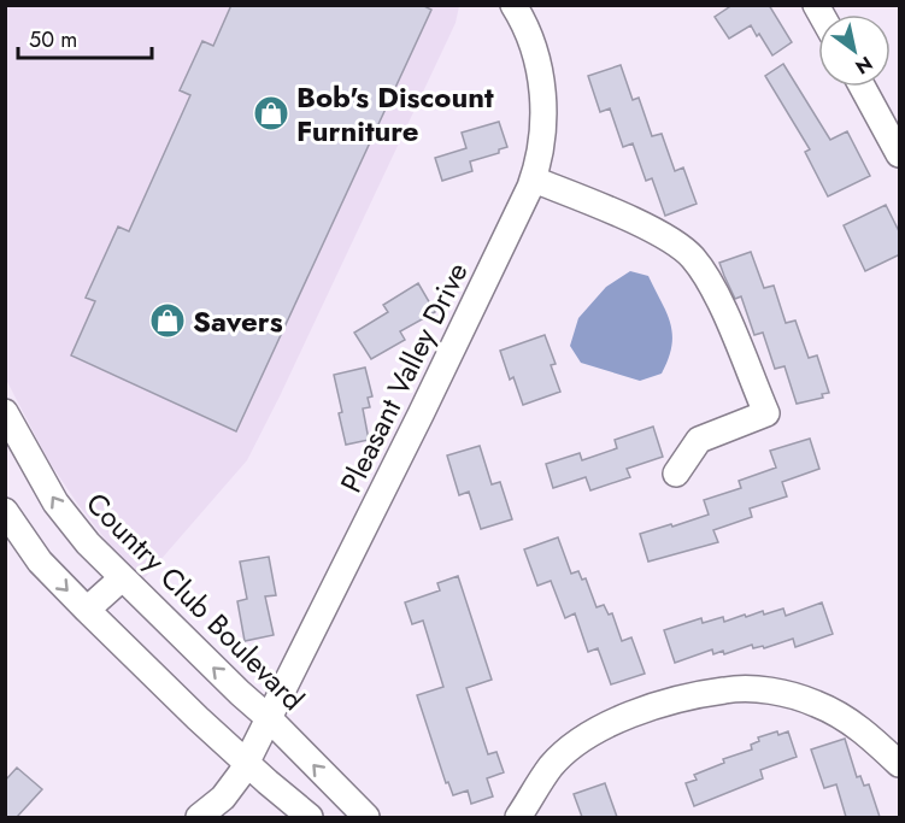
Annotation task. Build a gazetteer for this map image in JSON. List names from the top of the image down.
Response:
{
  "streets": {
    "street": ["Pleasant Valley Drive", "Country Club Boulevard"]
  },
  "crossings": [
    ["Pleasant Valley Drive", "Country Club Boulevard"]
  ],
  "places": {
    "shop": ["Bob's Discount Furniture", "Savers"]
  },
  "scale_bar": "50 m",
  "north": "bottom right"
}
